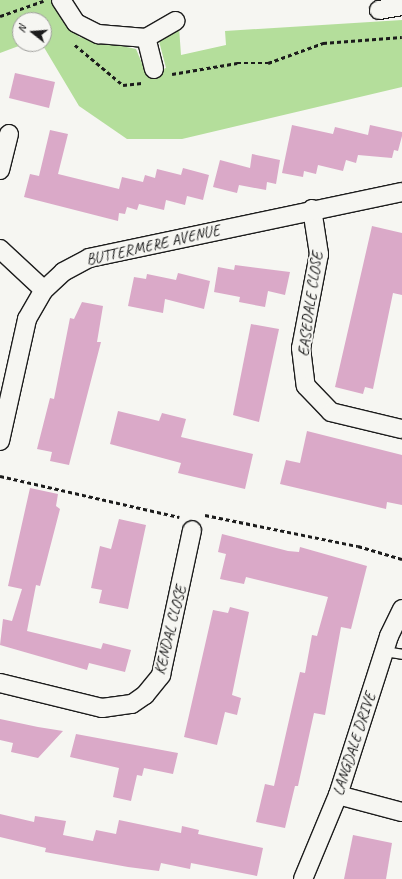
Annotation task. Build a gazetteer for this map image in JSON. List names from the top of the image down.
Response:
{
  "streets": {
    "street": [
      "BUTTERMERE AVENUE",
      "EASEDALE CLOSE",
      "KENDAL CLOSE",
      "LANGDALE DRIVE"
    ]
  },
  "crossings": [
    ["BUTTERMERE AVENUE", "EASEDALE CLOSE"]
  ],
  "north": "left"
}
